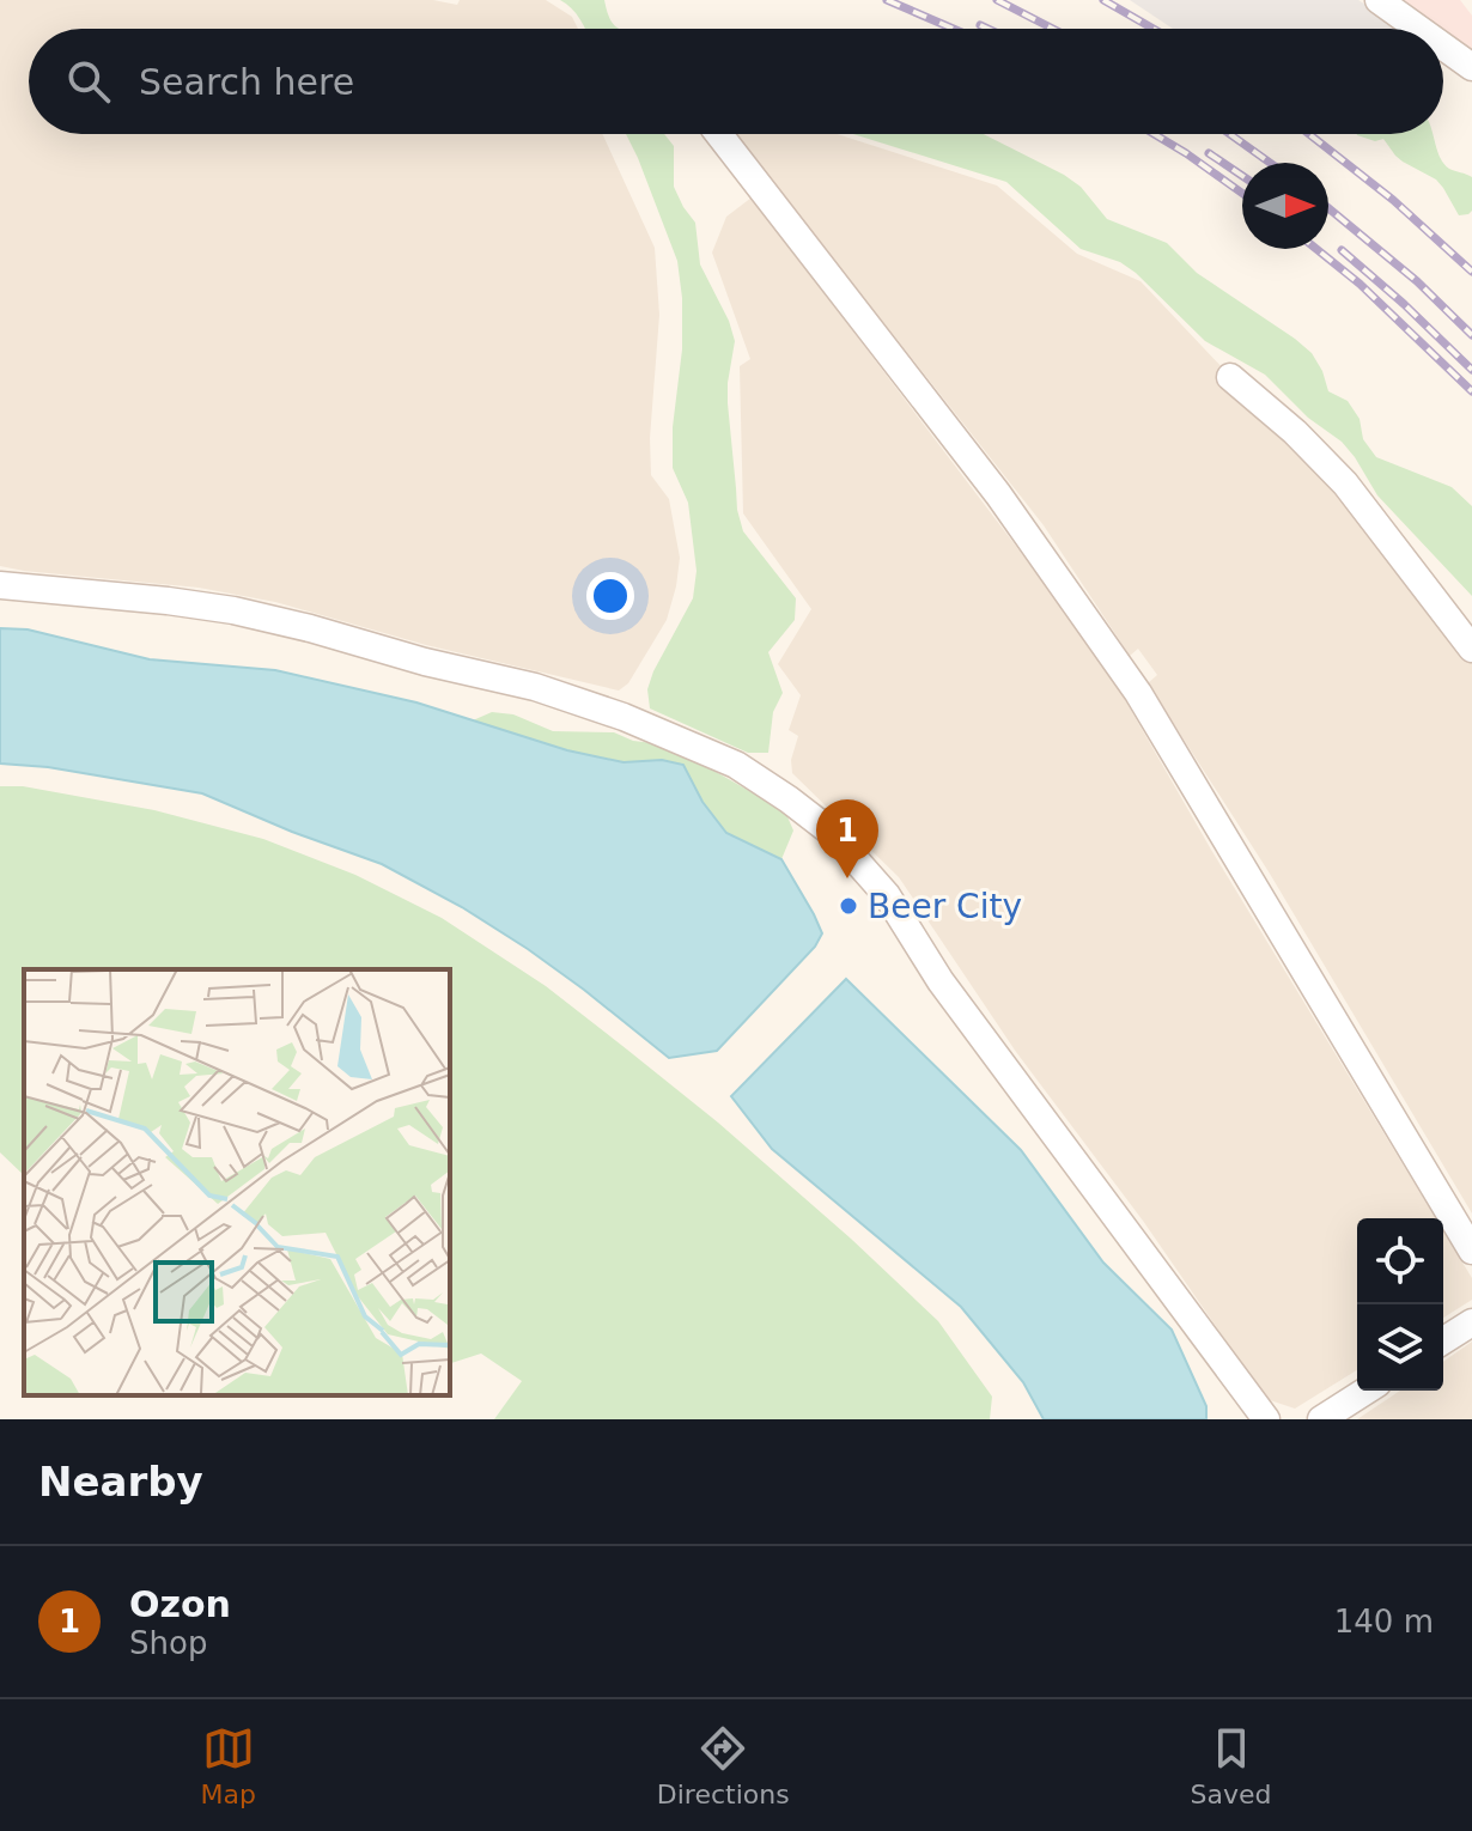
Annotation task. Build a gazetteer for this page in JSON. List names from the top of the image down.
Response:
{
  "places": ["Beer City"],
  "north": "right",
  "page": {
    "search": "Search here",
    "pins": "1",
    "heading": "Nearby",
    "list": [
      {
        "mark": "1",
        "name": "Ozon",
        "note": "Shop",
        "value": "140 m"
      }
    ],
    "nav": ["Map", "Directions", "Saved"]
  }
}
